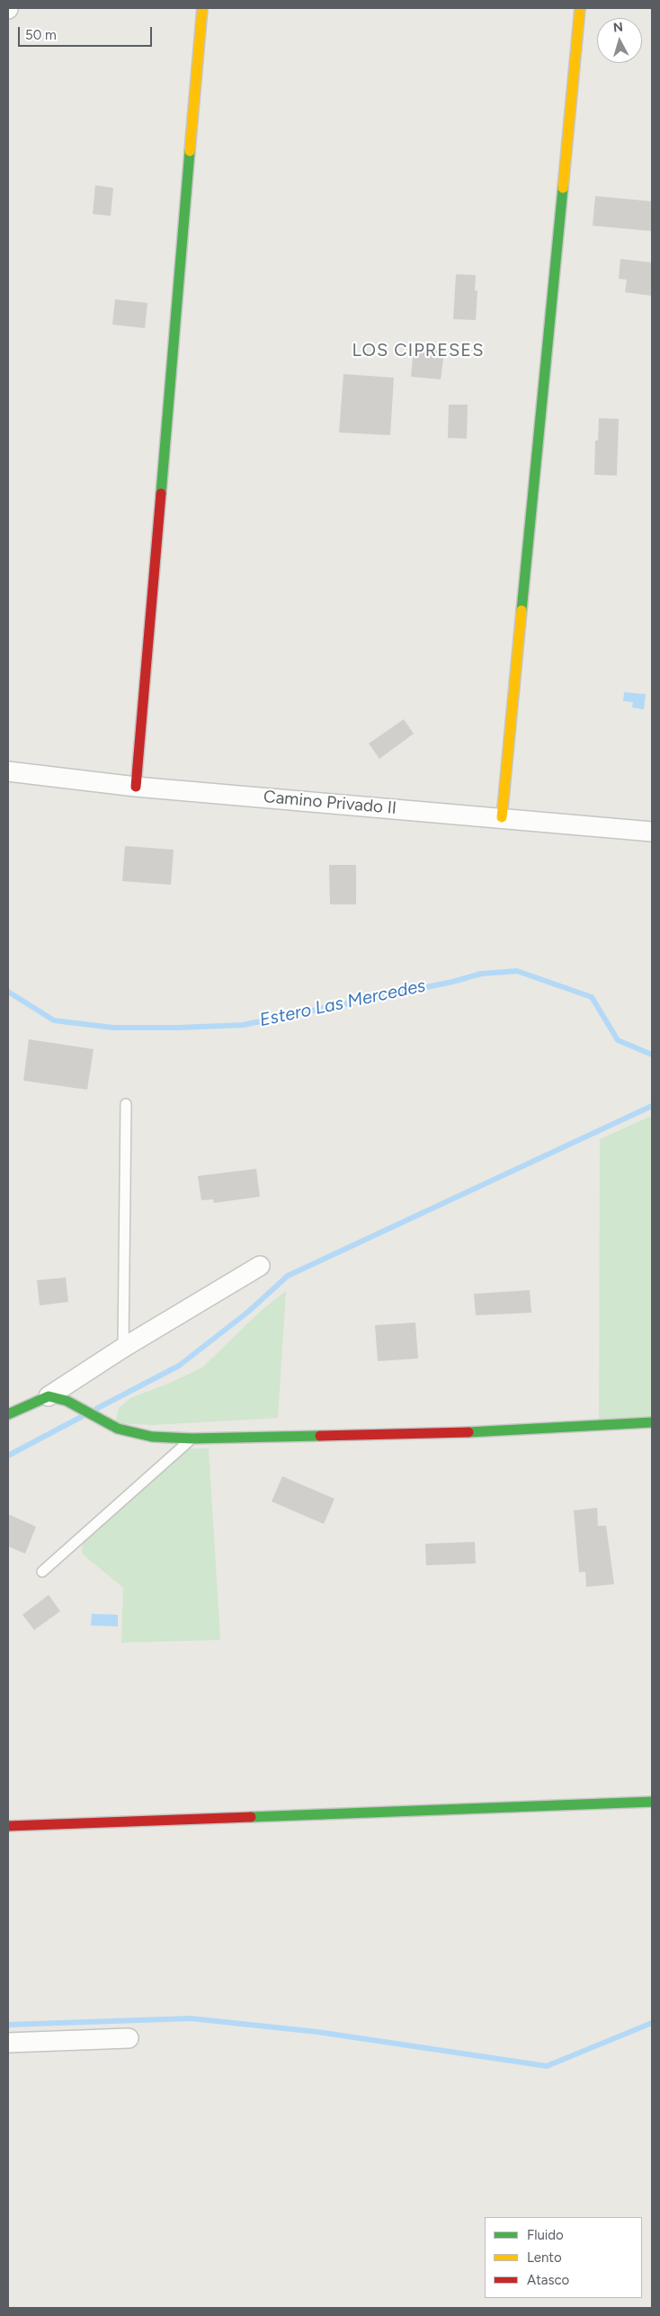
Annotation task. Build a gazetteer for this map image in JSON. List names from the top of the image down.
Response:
{
  "streets": {
    "street": ["Camino Privado II"]
  },
  "districts": ["LOS CIPRESES"],
  "water": ["Estero Las Mercedes"],
  "legend": ["Fluido", "Lento", "Atasco"],
  "scale_bar": "50 m",
  "north": "top"
}
